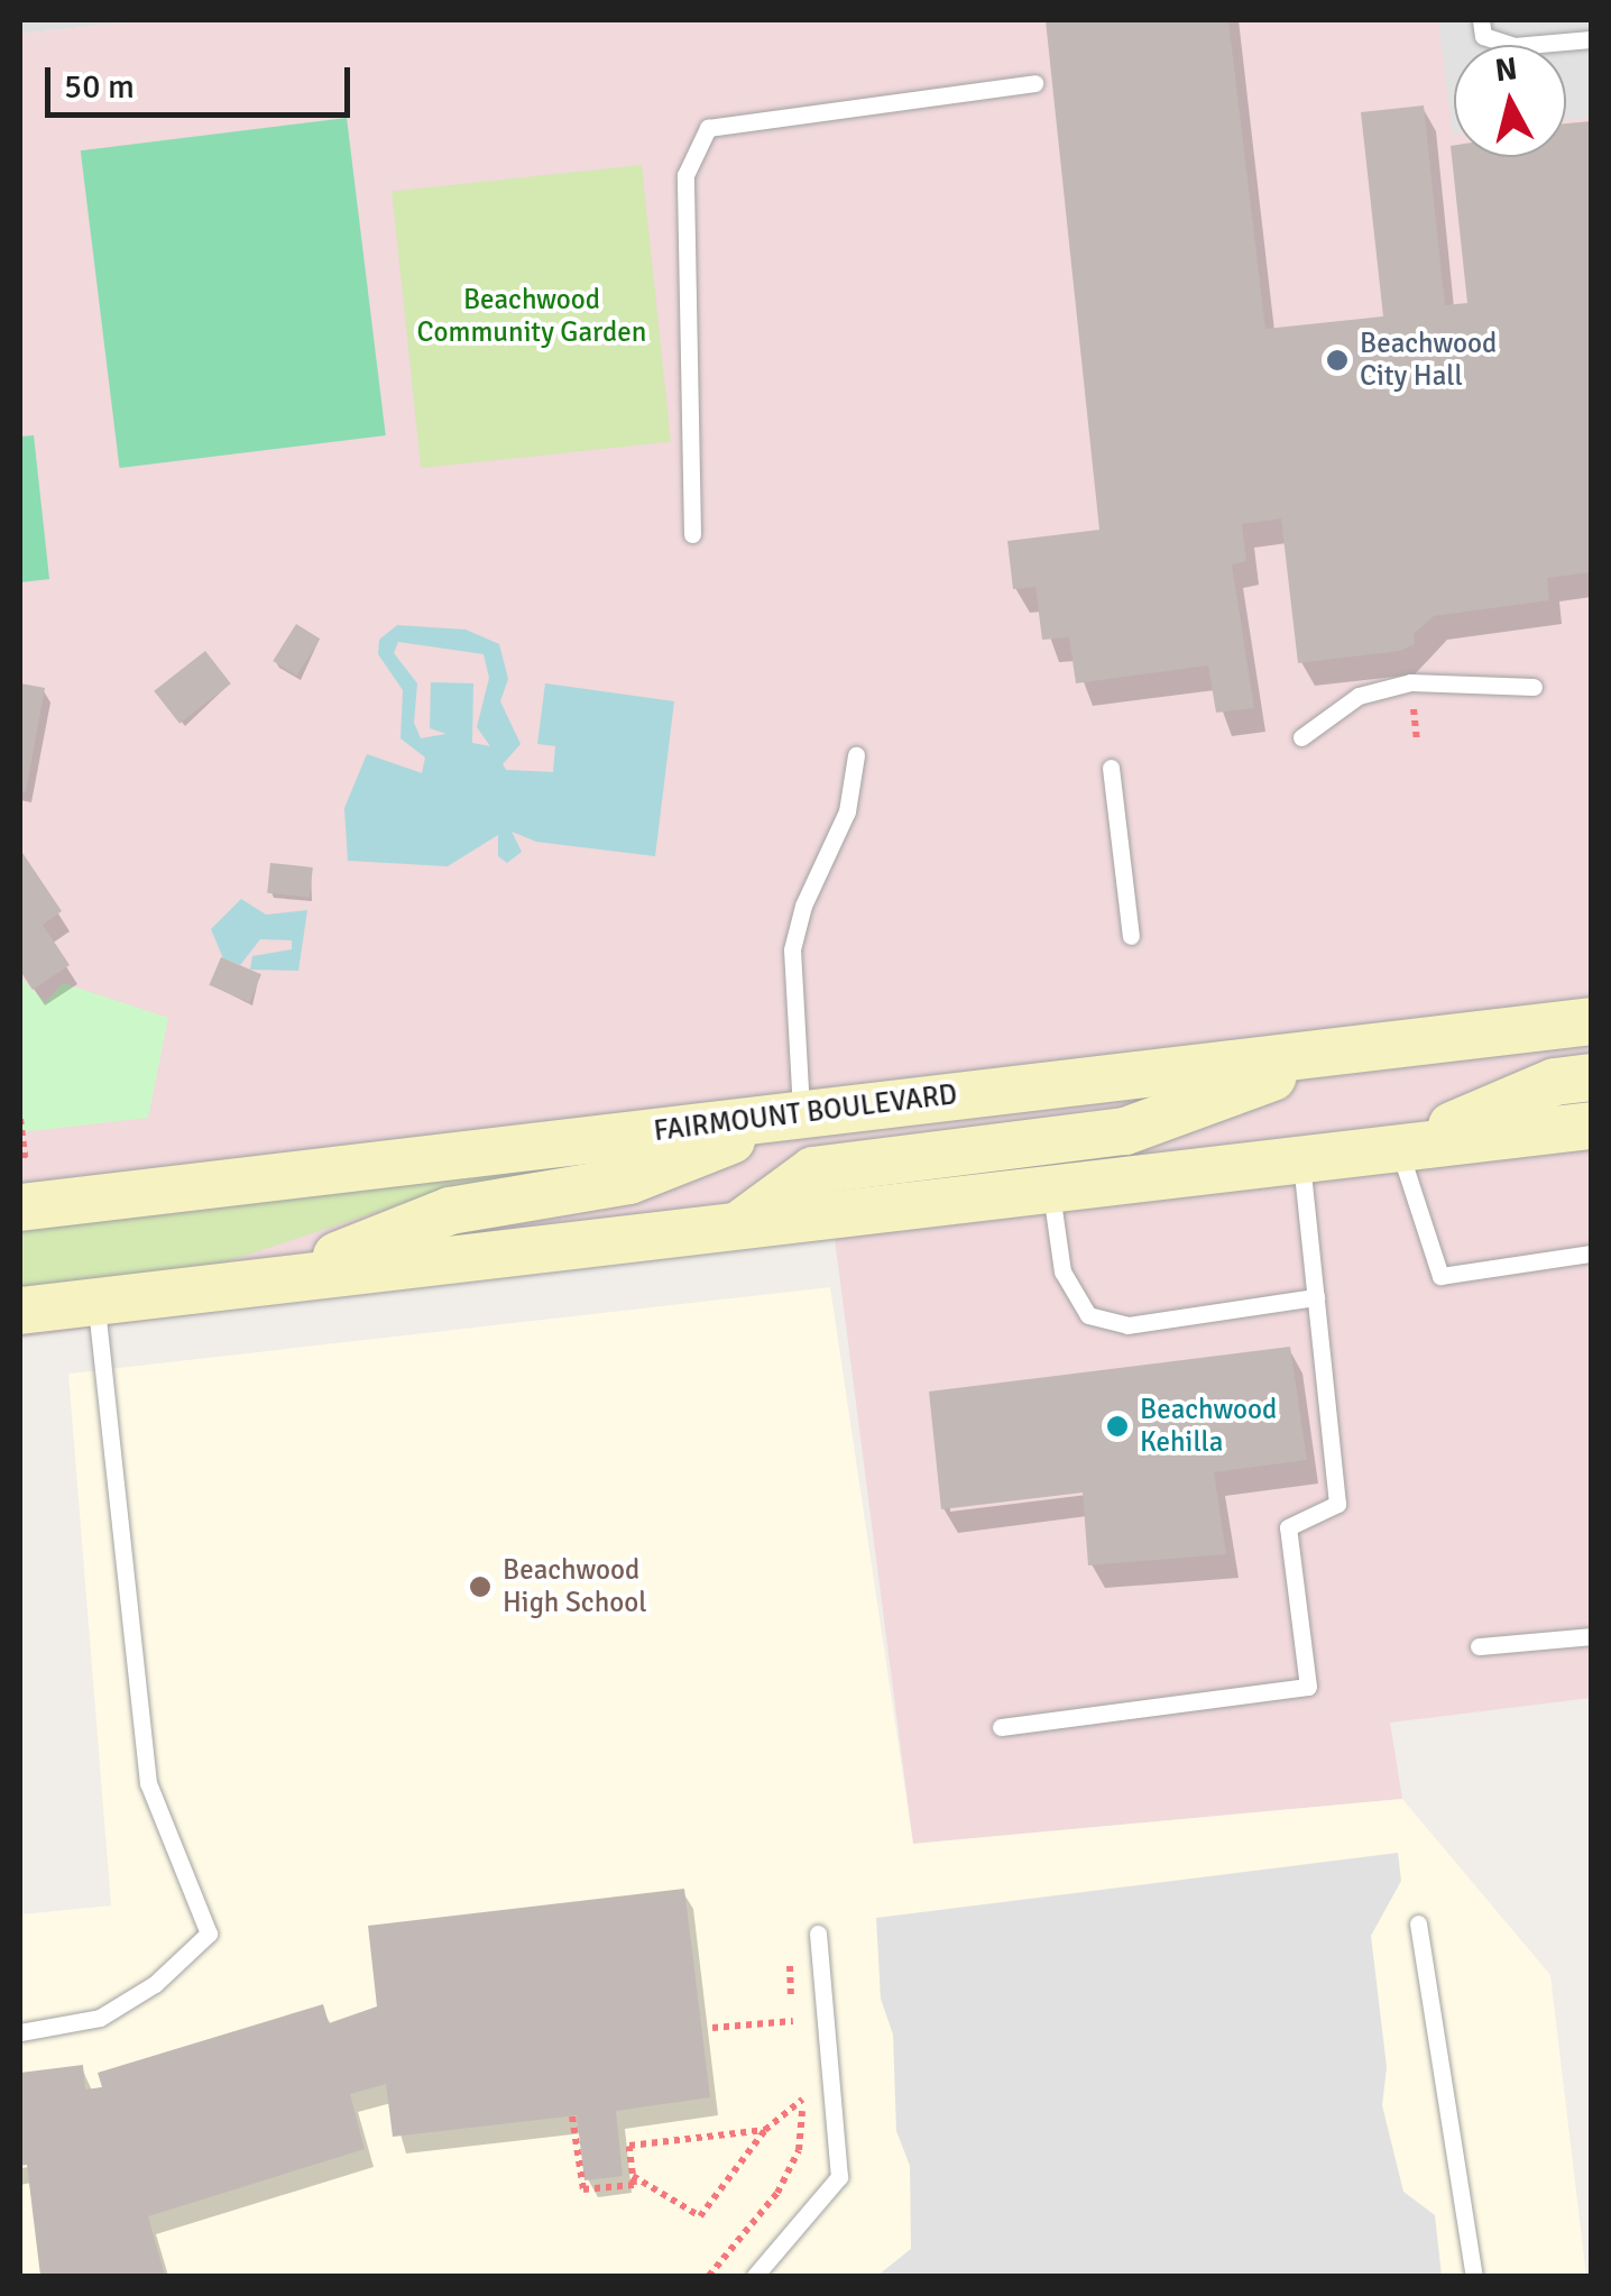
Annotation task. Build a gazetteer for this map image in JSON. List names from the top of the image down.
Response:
{
  "streets": {
    "main road": ["FAIRMOUNT BOULEVARD"]
  },
  "parks": ["Beachwood Community Garden"],
  "places": ["Beachwood City Hall", "Beachwood Kehilla", "Beachwood High School"],
  "scale_bar": "50 m",
  "north": "top"
}
